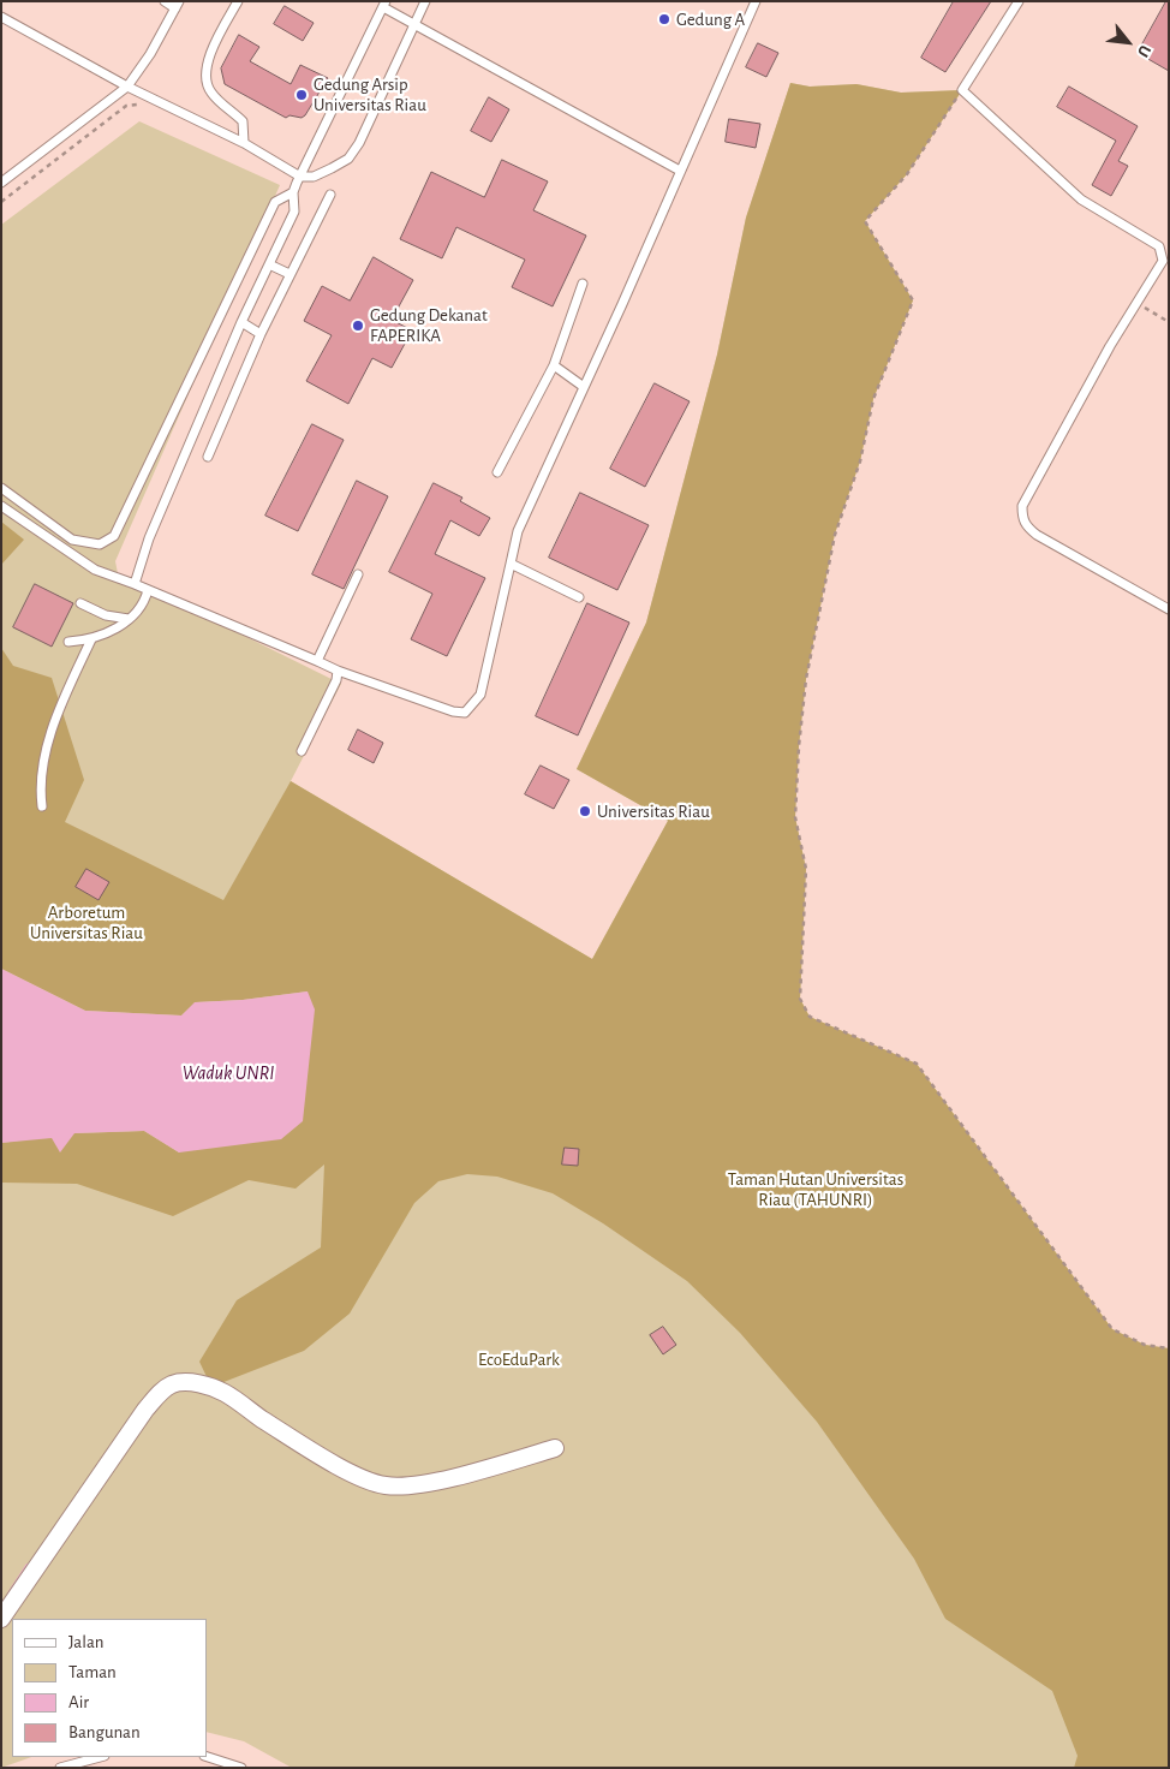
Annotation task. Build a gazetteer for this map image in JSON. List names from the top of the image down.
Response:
{
  "water": ["Waduk UNRI"],
  "parks": ["Arboretum Universitas Riau", "Taman Hutan Universitas Riau (TAHUNRI)", "EcoEduPark"],
  "places": [
    "Gedung A",
    "Gedung Arsip Universitas Riau",
    "Gedung Dekanat FAPERIKA",
    "Universitas Riau"
  ],
  "legend": [
    "Jalan",
    "Taman",
    "Air",
    "Bangunan"
  ],
  "north": "bottom right"
}
